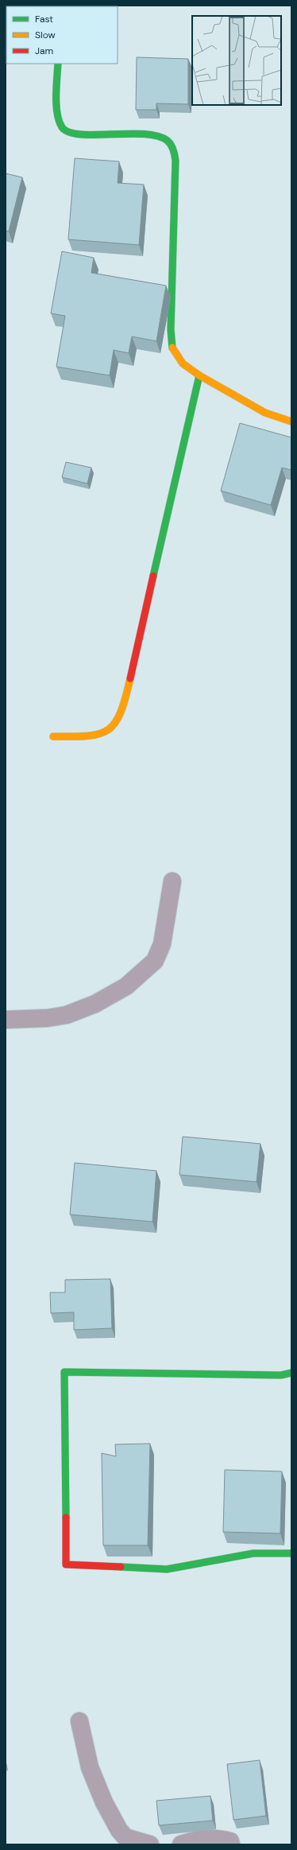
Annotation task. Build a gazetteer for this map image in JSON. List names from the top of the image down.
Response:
{
  "legend": ["Fast", "Slow", "Jam"]
}
